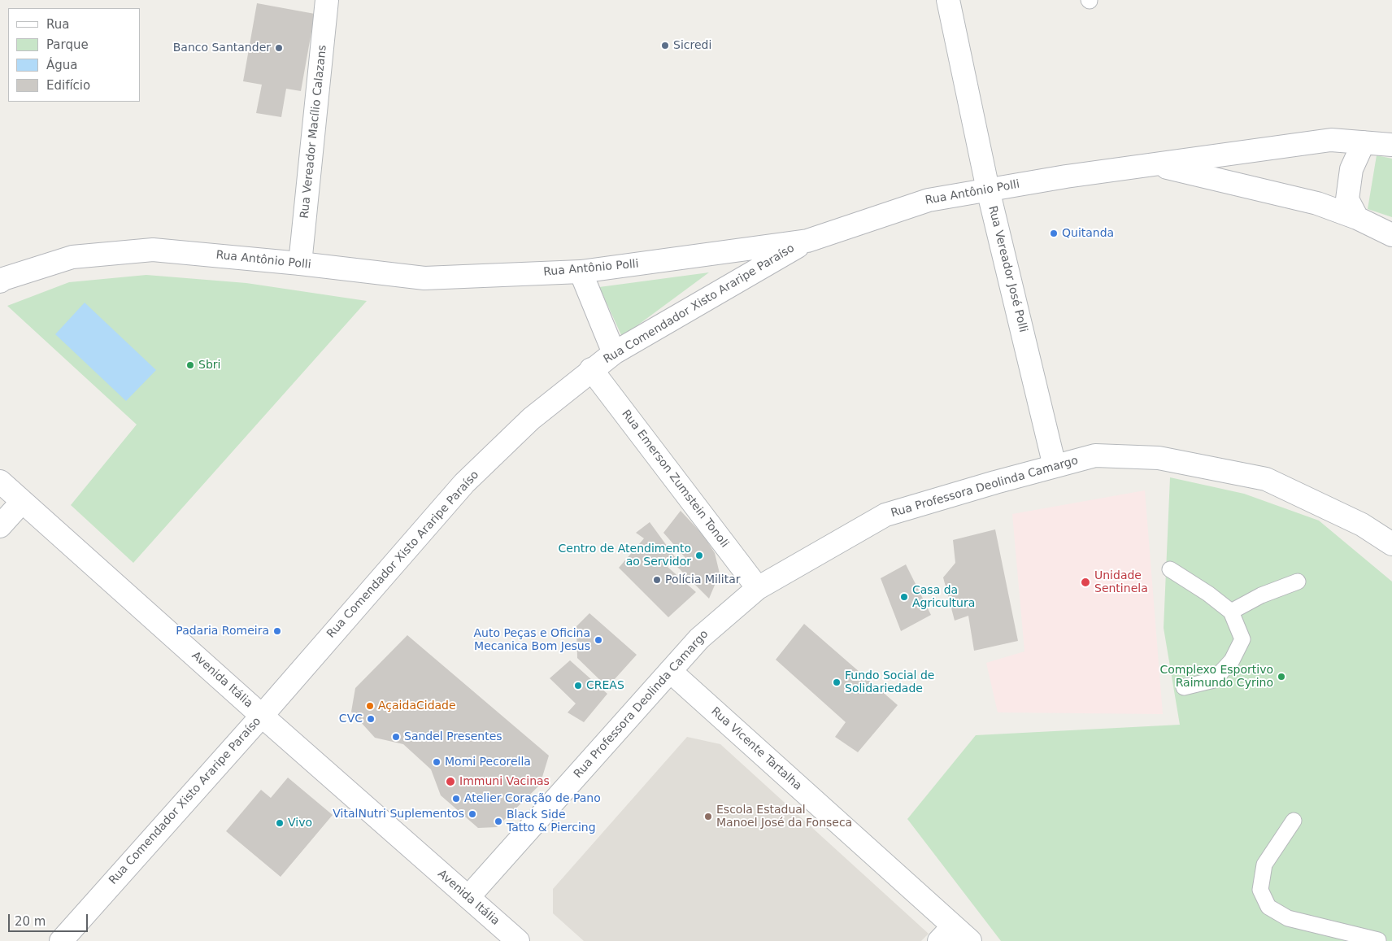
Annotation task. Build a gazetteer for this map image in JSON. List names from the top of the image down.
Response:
{
  "streets": {
    "main road": [
      "Rua Vereador Macílio Calazans",
      "Rua Antônio Polli",
      "Rua Vereador José Polli",
      "Rua Comendador Xisto Araripe Paraíso",
      "Rua Emerson Zumstein Tonoli",
      "Rua Professora Deolinda Camargo",
      "Avenida Itália",
      "Rua Vicente Tartalha"
    ]
  },
  "crossings": [
    ["Rua Vereador Macílio Calazans", "Rua Antônio Polli"],
    ["Rua Antônio Polli", "Rua Vereador José Polli"],
    ["Rua Antônio Polli", "Rua Comendador Xisto Araripe Paraíso"],
    ["Rua Vereador José Polli", "Rua Professora Deolinda Camargo"],
    ["Rua Comendador Xisto Araripe Paraíso", "Rua Emerson Zumstein Tonoli"],
    ["Rua Comendador Xisto Araripe Paraíso", "Avenida Itália"],
    ["Rua Emerson Zumstein Tonoli", "Rua Professora Deolinda Camargo"],
    ["Rua Professora Deolinda Camargo", "Avenida Itália"],
    ["Rua Professora Deolinda Camargo", "Rua Vicente Tartalha"]
  ],
  "places": [
    "Sicredi",
    "Banco Santander",
    "Quitanda",
    "Sbri",
    "Centro de Atendimento ao Servidor",
    "Polícia Militar",
    "Unidade Sentinela",
    "Casa da Agricultura",
    "Padaria Romeira",
    "Auto Peças e Oficina Mecanica Bom Jesus",
    "Complexo Esportivo Raimundo Cyrino",
    "Fundo Social de Solidariedade",
    "CREAS",
    "AçaidaCidade",
    "CVC",
    "Sandel Presentes",
    "Momi Pecorella",
    "Immuni Vacinas",
    "Atelier Coração de Pano",
    "VitalNutri Suplementos",
    "Escola Estadual Manoel José da Fonseca",
    "Black Side Tatto & Piercing",
    "Vivo"
  ],
  "legend": [
    "Rua",
    "Parque",
    "Água",
    "Edifício"
  ],
  "scale_bar": "20 m"
}
